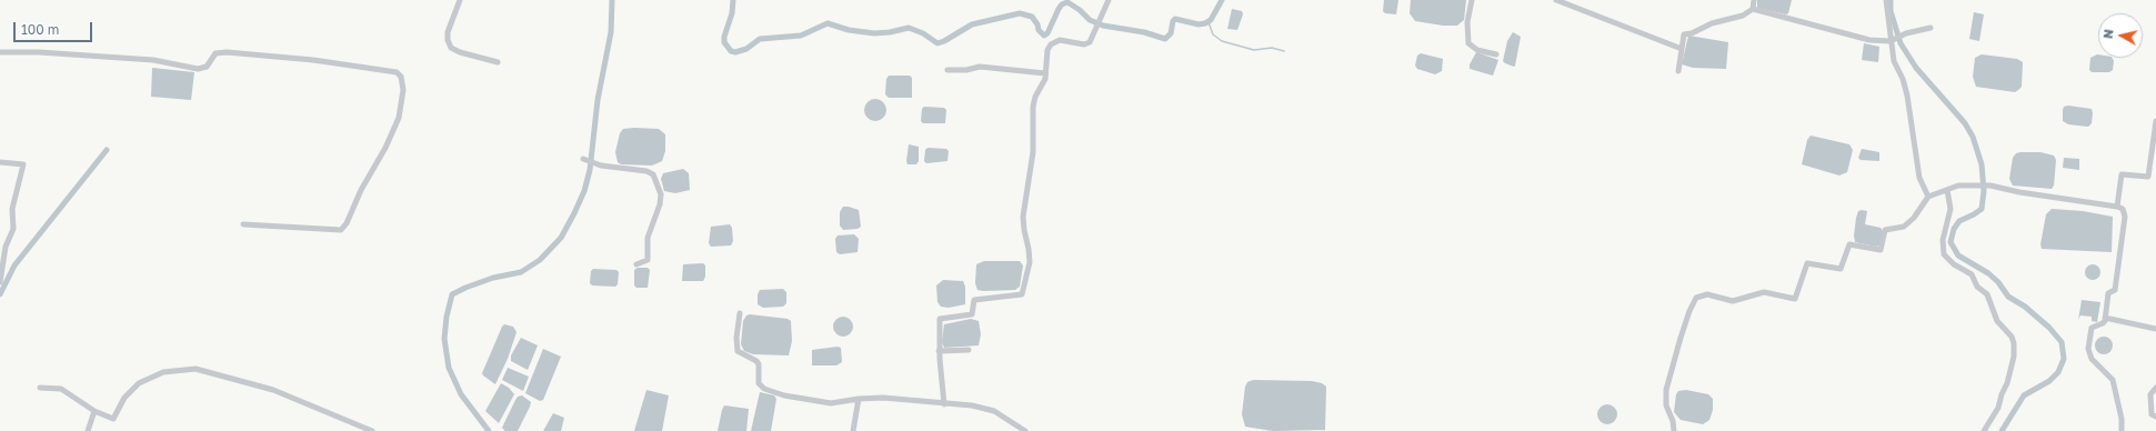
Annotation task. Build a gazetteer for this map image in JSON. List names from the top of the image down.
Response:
{
  "scale_bar": "100 m",
  "north": "left"
}
